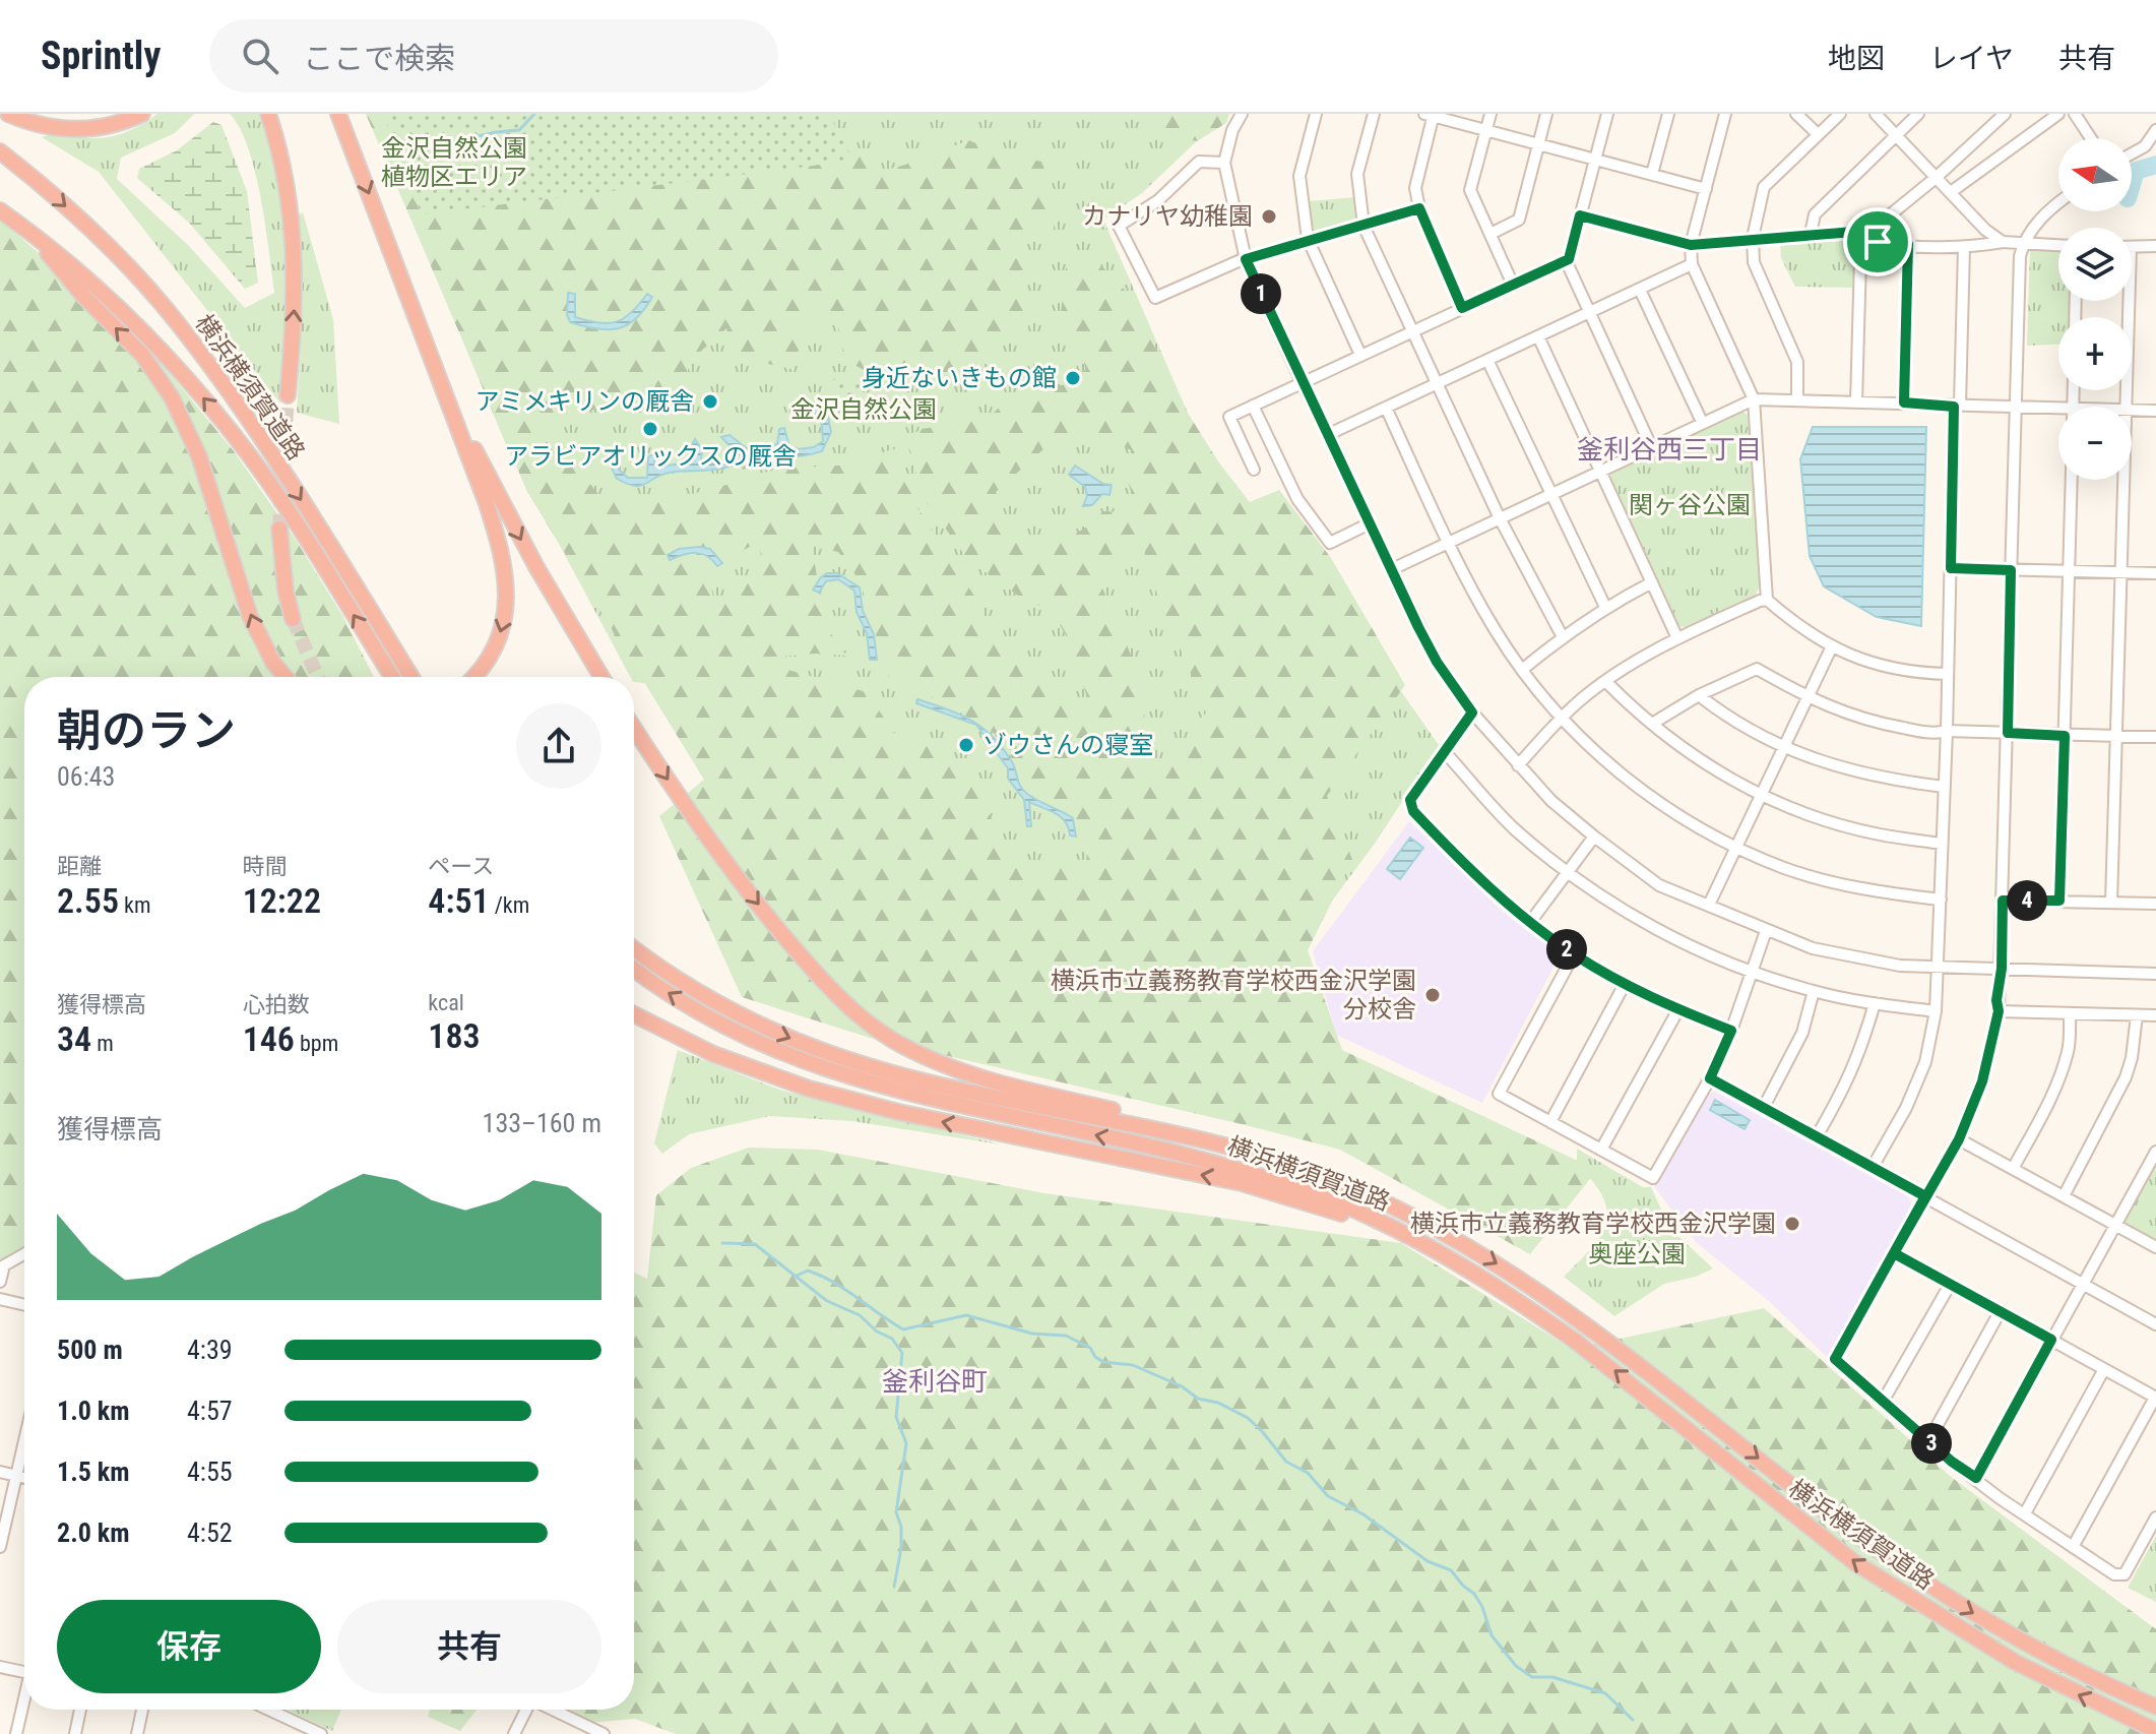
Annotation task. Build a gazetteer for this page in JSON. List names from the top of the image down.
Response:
{
  "streets": {
    "highway": ["横浜横須賀道路"]
  },
  "districts": ["釜利谷西三丁目", "釜利谷町"],
  "parks": [
    "金沢自然公園 植物区エリア",
    "金沢自然公園",
    "関ヶ谷公園",
    "奥座公園"
  ],
  "places": [
    "カナリヤ幼稚園",
    "身近ないきもの館",
    "アミメキリンの厩舎",
    "アラビアオリックスの厩舎",
    "ゾウさんの寝室",
    "横浜市立義務教育学校西金沢学園 分校舎",
    "横浜市立義務教育学校西金沢学園"
  ],
  "north": "left",
  "page": {
    "header": "Sprintly",
    "search": "ここで検索",
    "nav": ["地図", "レイヤ", "共有"],
    "map_buttons": ["+", "−"],
    "pins": [
      "1",
      "4",
      "2",
      "3"
    ],
    "heading": ["朝のラン", "06:43"],
    "stats": [
      ["距離", "2.55 km"],
      ["時間", "12:22"],
      ["ペース", "4:51 /km"],
      ["獲得標高", "34 m"],
      ["心拍数", "146 bpm"],
      ["kcal", "183"]
    ],
    "chart": ["獲得標高", "133–160 m"],
    "list": [
      {
        "name": "500 m",
        "note": "4:39"
      },
      {
        "name": "1.0 km",
        "note": "4:57"
      },
      {
        "name": "1.5 km",
        "note": "4:55"
      },
      {
        "name": "2.0 km",
        "note": "4:52"
      }
    ],
    "buttons": ["保存", "共有"]
  }
}
